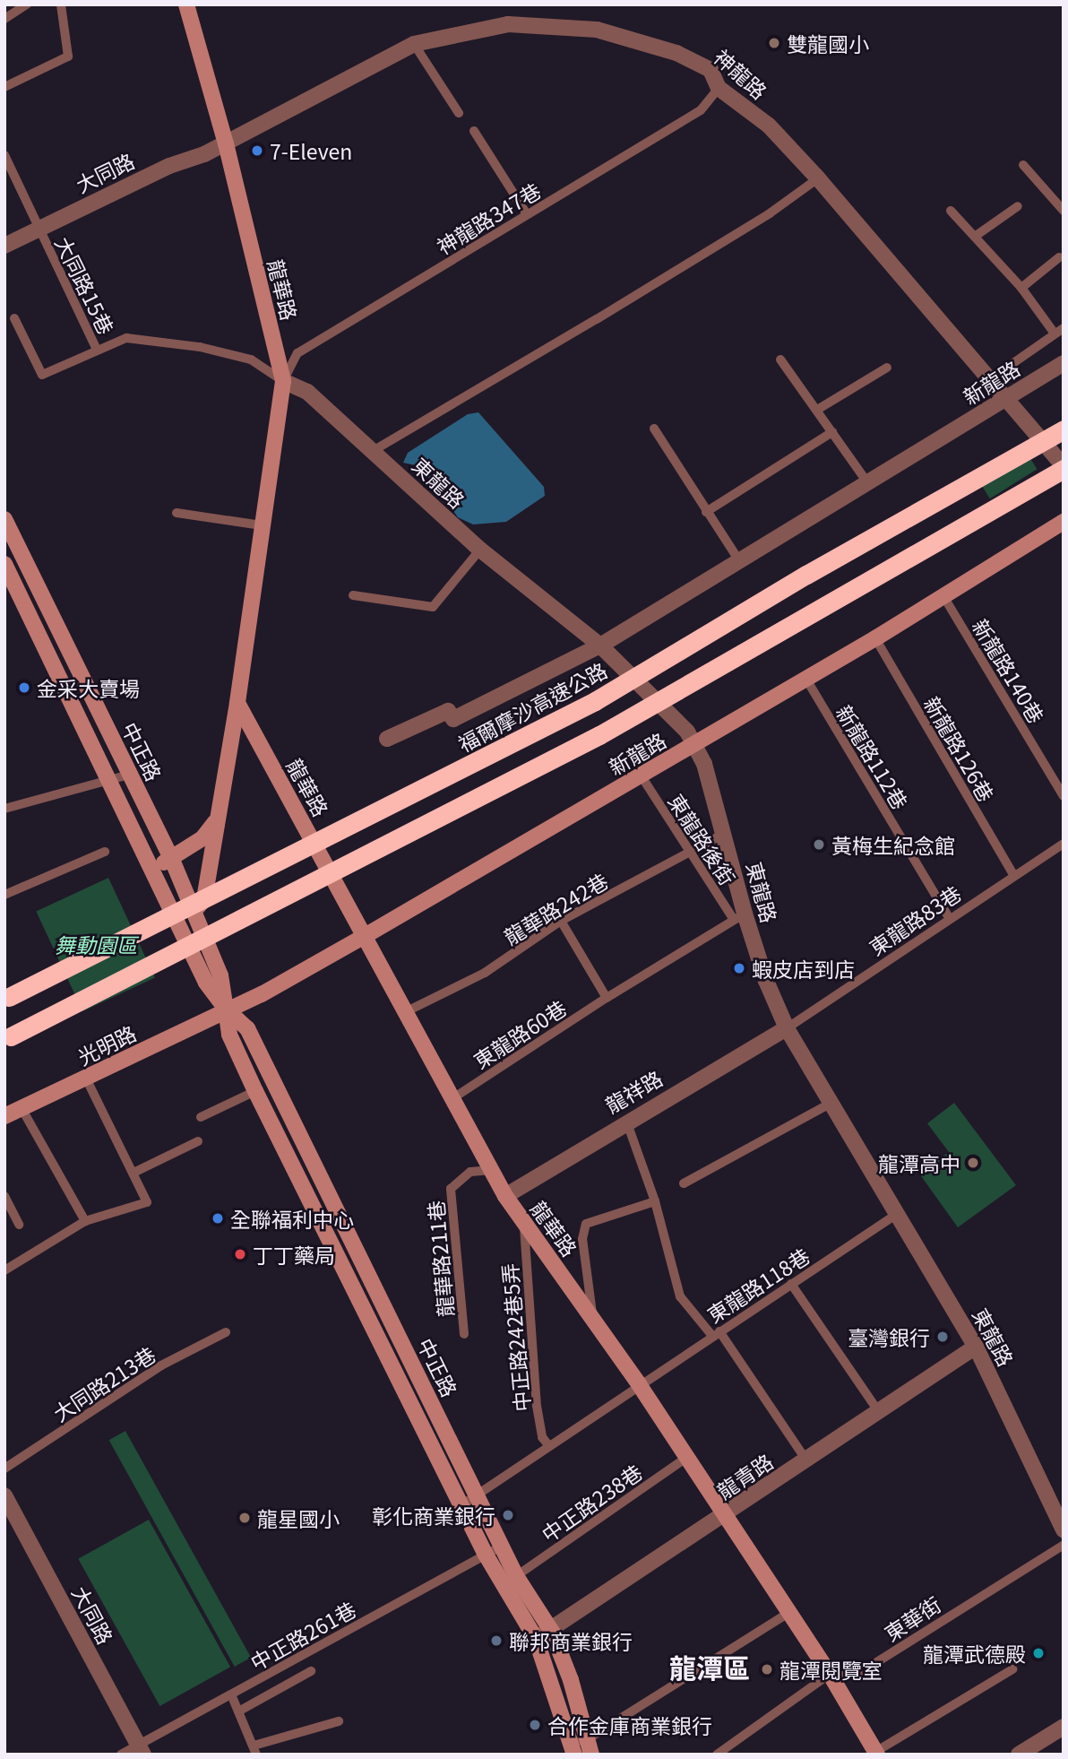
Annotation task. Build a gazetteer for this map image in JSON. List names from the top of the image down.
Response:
{
  "streets": {
    "highway": ["福爾摩沙高速公路"],
    "street": [
      "神龍路",
      "大同路",
      "龍華路",
      "新龍路",
      "東龍路",
      "中正路",
      "光明路",
      "龍祥路",
      "龍青路"
    ],
    "lane": [
      "神龍路347巷",
      "大同路15巷",
      "新龍路140巷",
      "新龍路126巷",
      "新龍路112巷",
      "東龍路後街",
      "龍華路242巷",
      "東龍路83巷",
      "東龍路60巷",
      "龍華路211巷",
      "東龍路118巷",
      "中正路242巷5弄",
      "大同路213巷",
      "中正路238巷",
      "東華街",
      "中正路261巷"
    ]
  },
  "crossings": [
    ["神龍路", "大同路"],
    ["神龍路", "神龍路347巷"],
    ["神龍路", "龍華路"],
    ["神龍路", "新龍路"],
    ["大同路", "大同路15巷"],
    ["大同路", "龍華路"],
    ["大同路", "中正路261巷"],
    ["神龍路347巷", "大同路15巷"],
    ["神龍路347巷", "龍華路"],
    ["神龍路347巷", "東龍路"],
    ["大同路15巷", "龍華路"],
    ["大同路15巷", "東龍路"],
    ["龍華路", "新龍路"],
    ["龍華路", "東龍路"],
    ["龍華路", "中正路"],
    ["龍華路", "龍華路242巷"],
    ["龍華路", "東龍路60巷"],
    ["龍華路", "龍祥路"],
    ["龍華路", "龍華路211巷"],
    ["龍華路", "東龍路118巷"],
    ["龍華路", "中正路242巷5弄"],
    ["龍華路", "龍青路"],
    ["龍華路", "中正路238巷"],
    ["龍華路", "東華街"],
    ["新龍路", "東龍路"],
    ["新龍路", "新龍路140巷"],
    ["新龍路", "新龍路126巷"],
    ["新龍路", "中正路"],
    ["新龍路", "新龍路112巷"],
    ["新龍路", "東龍路後街"],
    ["新龍路", "光明路"],
    ["東龍路", "東龍路後街"],
    ["東龍路", "龍華路242巷"],
    ["東龍路", "東龍路83巷"],
    ["東龍路", "東龍路60巷"],
    ["東龍路", "龍祥路"],
    ["東龍路", "東龍路118巷"],
    ["東龍路", "龍青路"],
    ["新龍路126巷", "東龍路83巷"],
    ["中正路", "光明路"],
    ["中正路", "東龍路118巷"],
    ["中正路", "龍青路"],
    ["中正路", "中正路238巷"],
    ["中正路", "中正路261巷"],
    ["新龍路112巷", "東龍路83巷"],
    ["東龍路後街", "龍華路242巷"],
    ["東龍路後街", "東龍路60巷"],
    ["東龍路83巷", "龍祥路"],
    ["東龍路118巷", "中正路242巷5弄"]
  ],
  "districts": ["龍潭區"],
  "parks": ["舞動園區"],
  "places": [
    "雙龍國小",
    "7-Eleven",
    "金采大賣場",
    "黃梅生紀念館",
    "蝦皮店到店",
    "龍潭高中",
    "全聯福利中心",
    "丁丁藥局",
    "臺灣銀行",
    "彰化商業銀行",
    "龍星國小",
    "聯邦商業銀行",
    "龍潭武德殿",
    "龍潭閱覽室",
    "合作金庫商業銀行"
  ]
}
